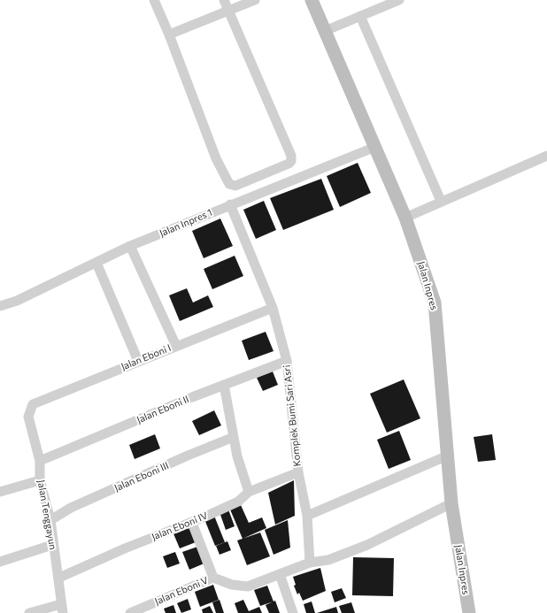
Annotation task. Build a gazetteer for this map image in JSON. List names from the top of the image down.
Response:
{
  "streets": {
    "main road": ["Jalan Inpres"],
    "street": [
      "Jalan Inpres 1",
      "Jalan Eboni I",
      "Jalan Eboni II",
      "Komplek Bumi Sari Asri",
      "Jalan Eboni III",
      "Jalan Tenggayun",
      "Jalan Eboni IV",
      "Jalan Eboni V"
    ]
  },
  "crossings": [
    ["Jalan Inpres 1", "Jalan Inpres"],
    ["Jalan Inpres 1", "Komplek Bumi Sari Asri"],
    ["Jalan Eboni I", "Komplek Bumi Sari Asri"],
    ["Jalan Eboni I", "Jalan Tenggayun"],
    ["Jalan Eboni II", "Komplek Bumi Sari Asri"],
    ["Jalan Eboni II", "Jalan Tenggayun"],
    ["Komplek Bumi Sari Asri", "Jalan Eboni IV"],
    ["Jalan Eboni III", "Jalan Tenggayun"],
    ["Jalan Tenggayun", "Jalan Eboni IV"]
  ]
}
